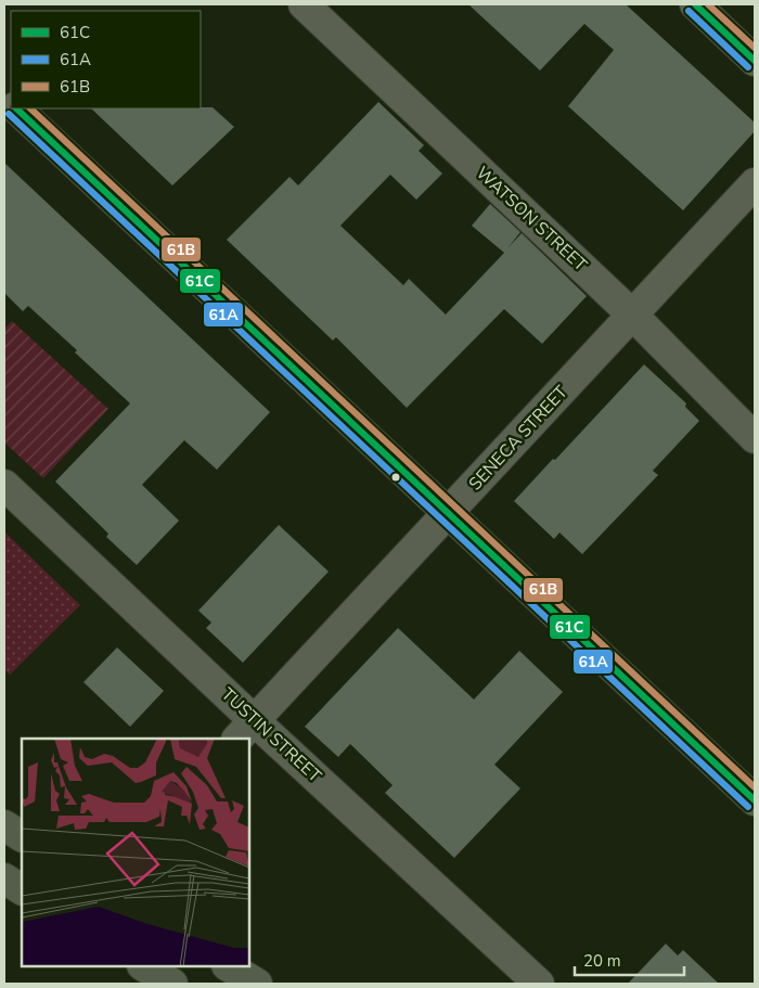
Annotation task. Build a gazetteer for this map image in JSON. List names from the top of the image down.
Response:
{
  "streets": {
    "street": ["WATSON STREET", "SENECA STREET", "TUSTIN STREET"]
  },
  "crossings": [
    ["WATSON STREET", "SENECA STREET"],
    ["SENECA STREET", "TUSTIN STREET"]
  ],
  "lines": ["transit line 61C", "transit line 61B", "transit line 61A"],
  "legend": ["61C", "61A", "61B"],
  "scale_bar": "20 m"
}
